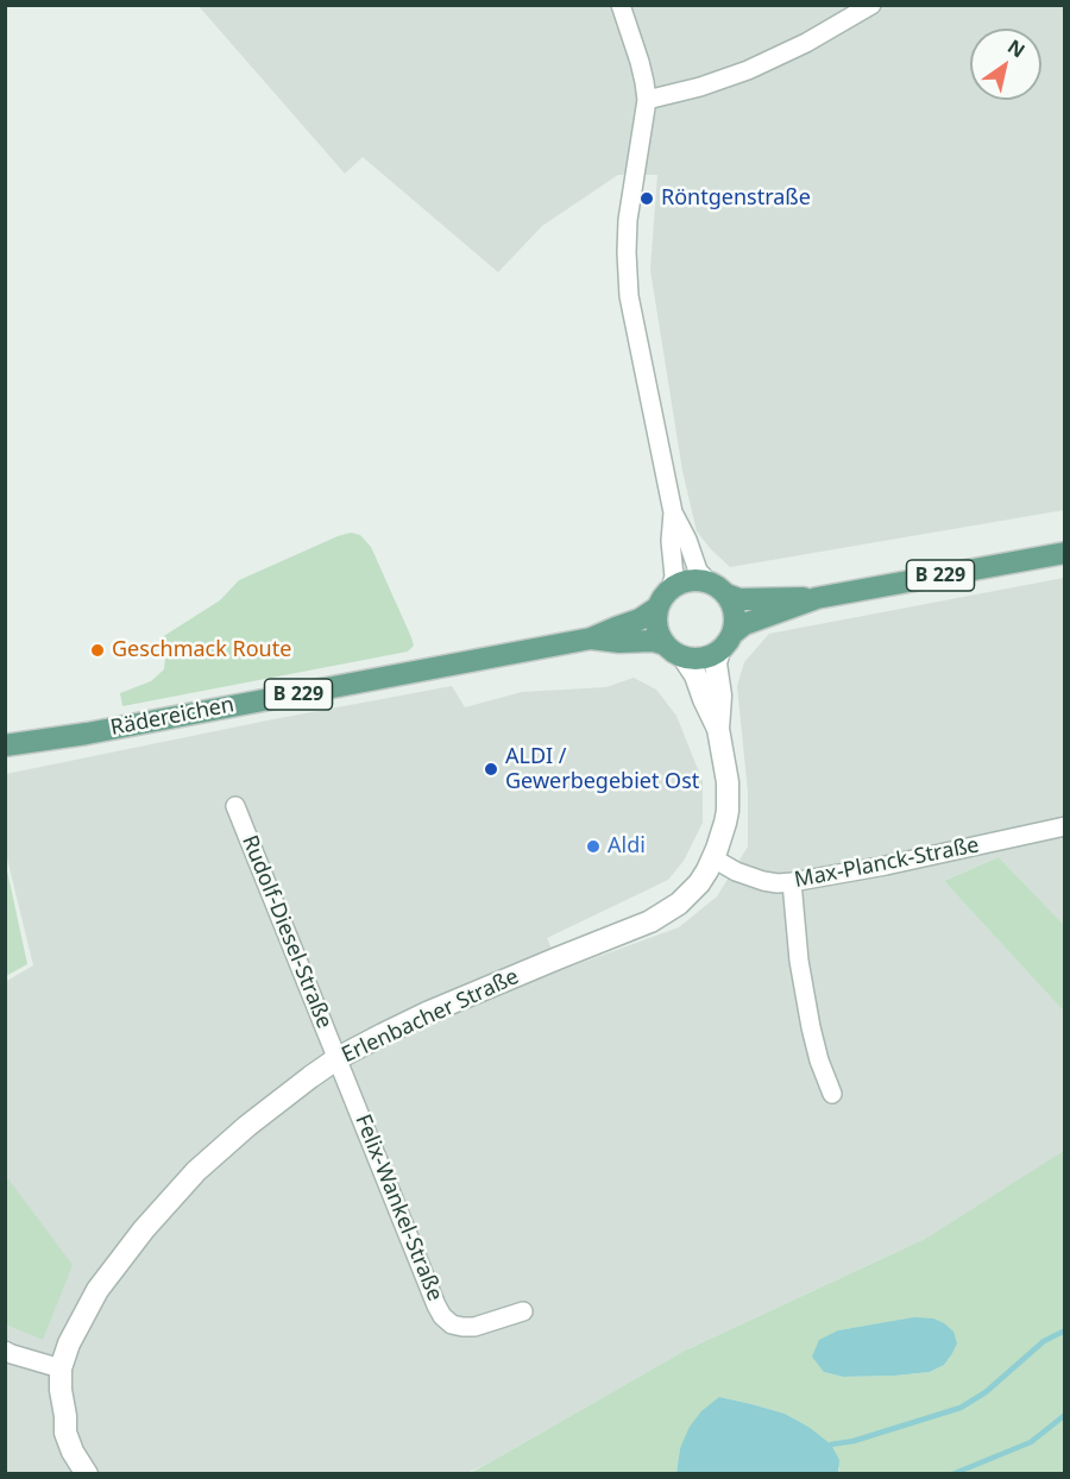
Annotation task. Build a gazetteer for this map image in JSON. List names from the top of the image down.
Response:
{
  "streets": {
    "main road": ["B 229", "Rädereichen"],
    "street": [
      "Max-Planck-Straße",
      "Rudolf-Diesel-Straße",
      "Erlenbacher Straße",
      "Felix-Wankel-Straße"
    ]
  },
  "crossings": [
    ["B 229", "Rädereichen"],
    ["B 229", "Erlenbacher Straße"],
    ["Rädereichen", "Erlenbacher Straße"],
    ["Max-Planck-Straße", "Erlenbacher Straße"],
    ["Rudolf-Diesel-Straße", "Erlenbacher Straße"],
    ["Rudolf-Diesel-Straße", "Felix-Wankel-Straße"],
    ["Erlenbacher Straße", "Felix-Wankel-Straße"]
  ],
  "places": [
    "Röntgenstraße",
    "Geschmack Route",
    "ALDI / Gewerbegebiet Ost",
    "Aldi"
  ],
  "north": "top right"
}
